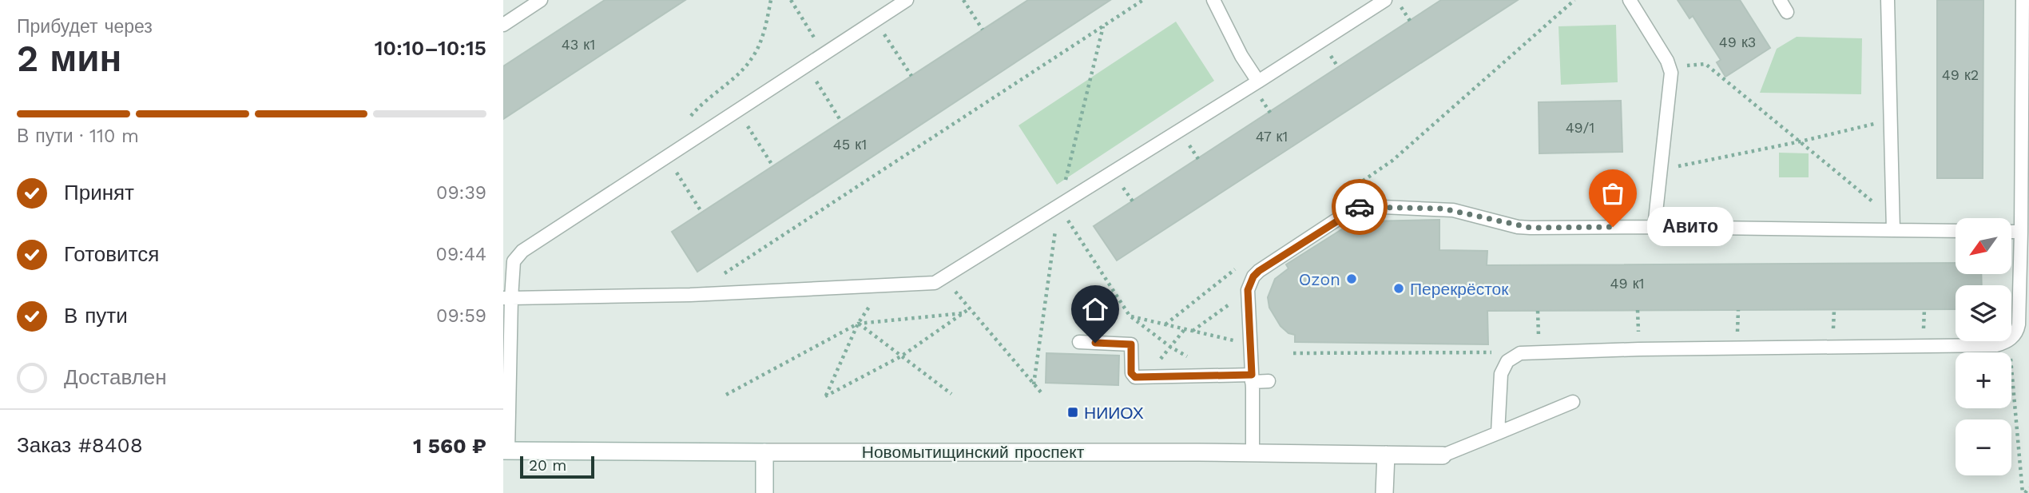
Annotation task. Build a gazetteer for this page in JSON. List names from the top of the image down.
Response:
{
  "streets": {
    "street": ["Новомытищинский проспект"]
  },
  "places": {
    "other": ["Авито", "Ozon", "Перекрёсток"],
    "transit": ["НИИОХ"]
  },
  "house_numbers": [
    "49 к3",
    "43 к1",
    "49 к2",
    "49/1",
    "47 к1",
    "45 к1",
    "49 к1"
  ],
  "scale_bar": "20 m",
  "north": "bottom left",
  "page": {
    "heading": ["2 мин", "Прибудет через", "10:10–10:15"],
    "panel": ["Заказ #8408", "1 560 ₽"],
    "bar": "В пути · 110 m",
    "list": [
      ["Принят", "09:39"],
      ["Готовится", "09:44"],
      ["В пути", "09:59"],
      "Доставлен"
    ],
    "bubble": "Авито",
    "map_buttons": ["+", "−"],
    "scale": "20 m"
  }
}
